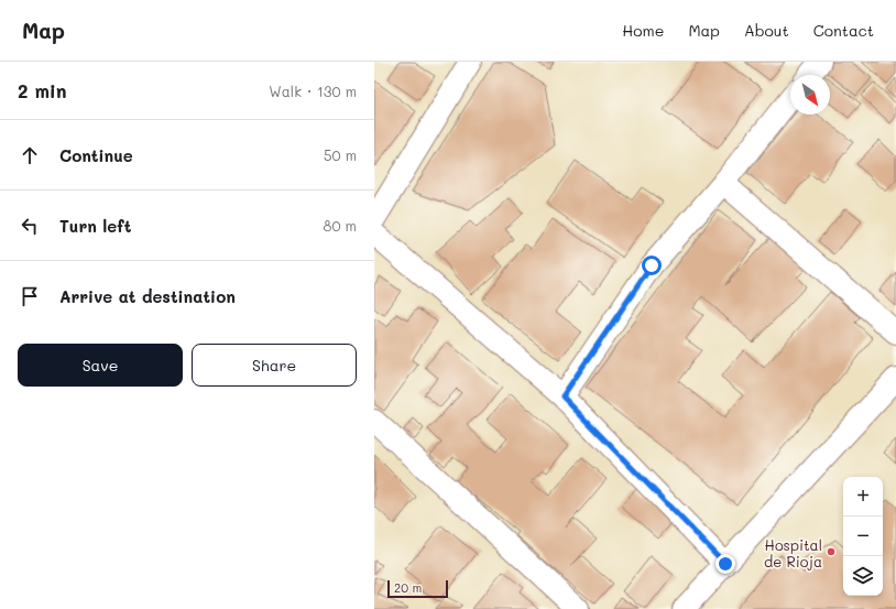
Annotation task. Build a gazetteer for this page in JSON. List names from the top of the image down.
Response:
{
  "places": ["Hospital de Rioja"],
  "scale_bar": "20 m",
  "north": "bottom right",
  "page": {
    "header": "Map",
    "nav": [
      "Home",
      "Map",
      "About",
      "Contact"
    ],
    "heading": ["2 min", "Walk · 130 m"],
    "list": [
      ["Continue", "50 m"],
      ["Turn left", "80 m"],
      "Arrive at destination"
    ],
    "buttons": ["Save", "Share"],
    "map_buttons": ["+", "−"],
    "scale": "20 m"
  }
}
